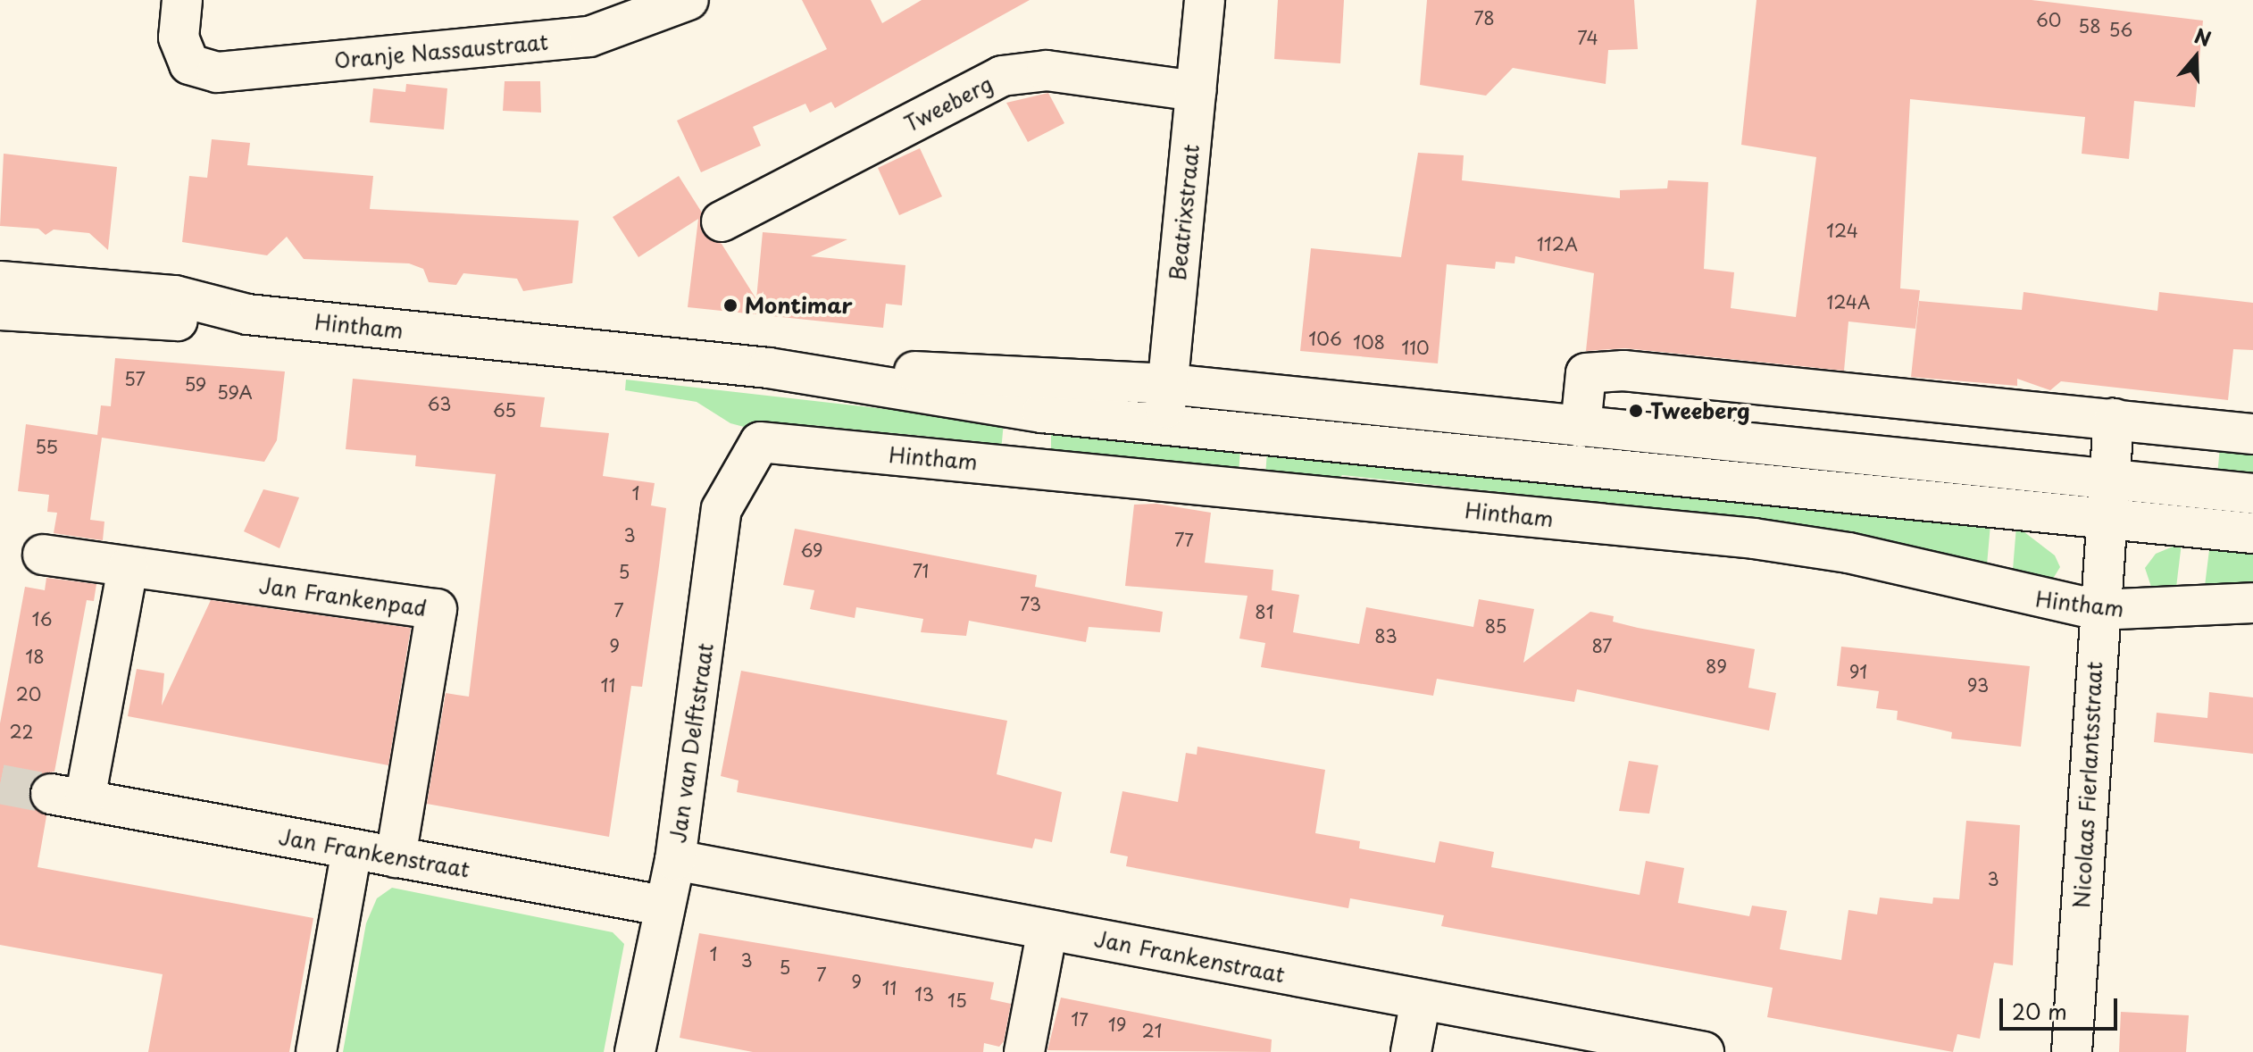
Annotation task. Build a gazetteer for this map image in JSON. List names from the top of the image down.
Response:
{
  "streets": {
    "street": [
      "Oranje Nassaustraat",
      "Tweeberg",
      "Beatrixstraat",
      "Hintham",
      "Jan Frankenpad",
      "Jan van Delftstraat",
      "Nicolaas Fierlantsstraat",
      "Jan Frankenstraat"
    ]
  },
  "crossings": [
    ["Tweeberg", "Beatrixstraat"],
    ["Beatrixstraat", "Hintham"],
    ["Hintham", "Jan van Delftstraat"],
    ["Hintham", "Nicolaas Fierlantsstraat"],
    ["Jan Frankenpad", "Jan Frankenstraat"],
    ["Jan van Delftstraat", "Jan Frankenstraat"]
  ],
  "places": ["Montimar", "Tweeberg"],
  "house_numbers": [
    "78",
    "60",
    "58",
    "56",
    "74",
    "124",
    "112A",
    "124A",
    "106",
    "108",
    "110",
    "57",
    "59",
    "59A",
    "63",
    "65",
    "55",
    "1",
    "3",
    "77",
    "69",
    "71",
    "5",
    "73",
    "7",
    "81",
    "16",
    "85",
    "83",
    "9",
    "87",
    "18",
    "89",
    "91",
    "11",
    "93",
    "20",
    "22",
    "3",
    "1",
    "3",
    "5",
    "7",
    "9",
    "11",
    "13",
    "15",
    "17",
    "19",
    "21"
  ],
  "scale_bar": "20 m",
  "north": "top"
}
